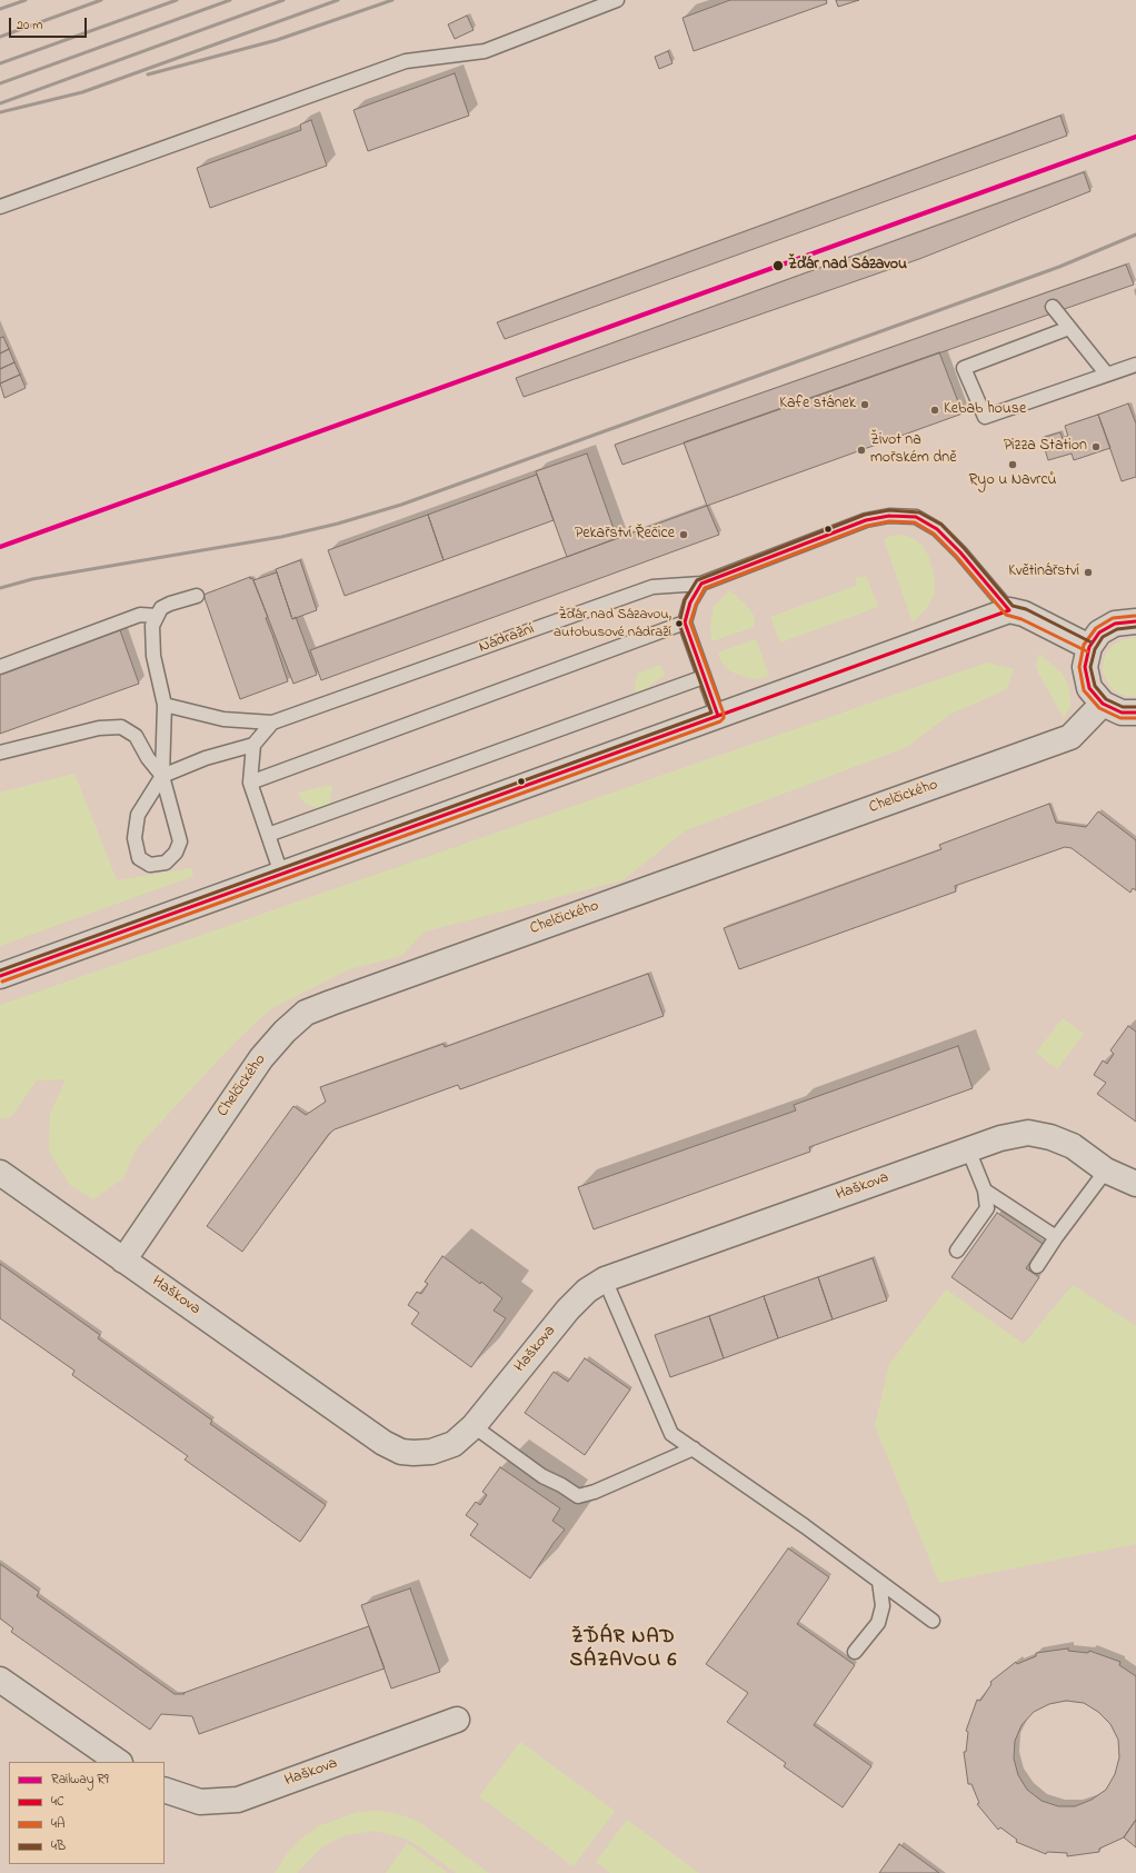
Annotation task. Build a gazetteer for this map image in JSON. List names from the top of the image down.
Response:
{
  "streets": {
    "street": ["Chelčického", "Haškova"],
    "lane": ["Nádražní"]
  },
  "crossings": [
    ["Chelčického", "Haškova"]
  ],
  "districts": ["ŽĎÁR NAD SÁZAVOU 6"],
  "places": [
    "Žďár nad Sázavou",
    "Kafe stánek",
    "Kebab house",
    "Pizza Station",
    "Život na mořském dně",
    "Ryo u Navrců",
    "Pekařství Řečice",
    "Květinářství",
    "Žďár nad Sázavou, autobusové nádraží"
  ],
  "lines": [
    "rail line R9",
    "transit line 4B",
    "transit line 4C",
    "transit line 4A"
  ],
  "legend": [
    "Railway R9",
    "4C",
    "4A",
    "4B"
  ],
  "scale_bar": "20 m"
}
